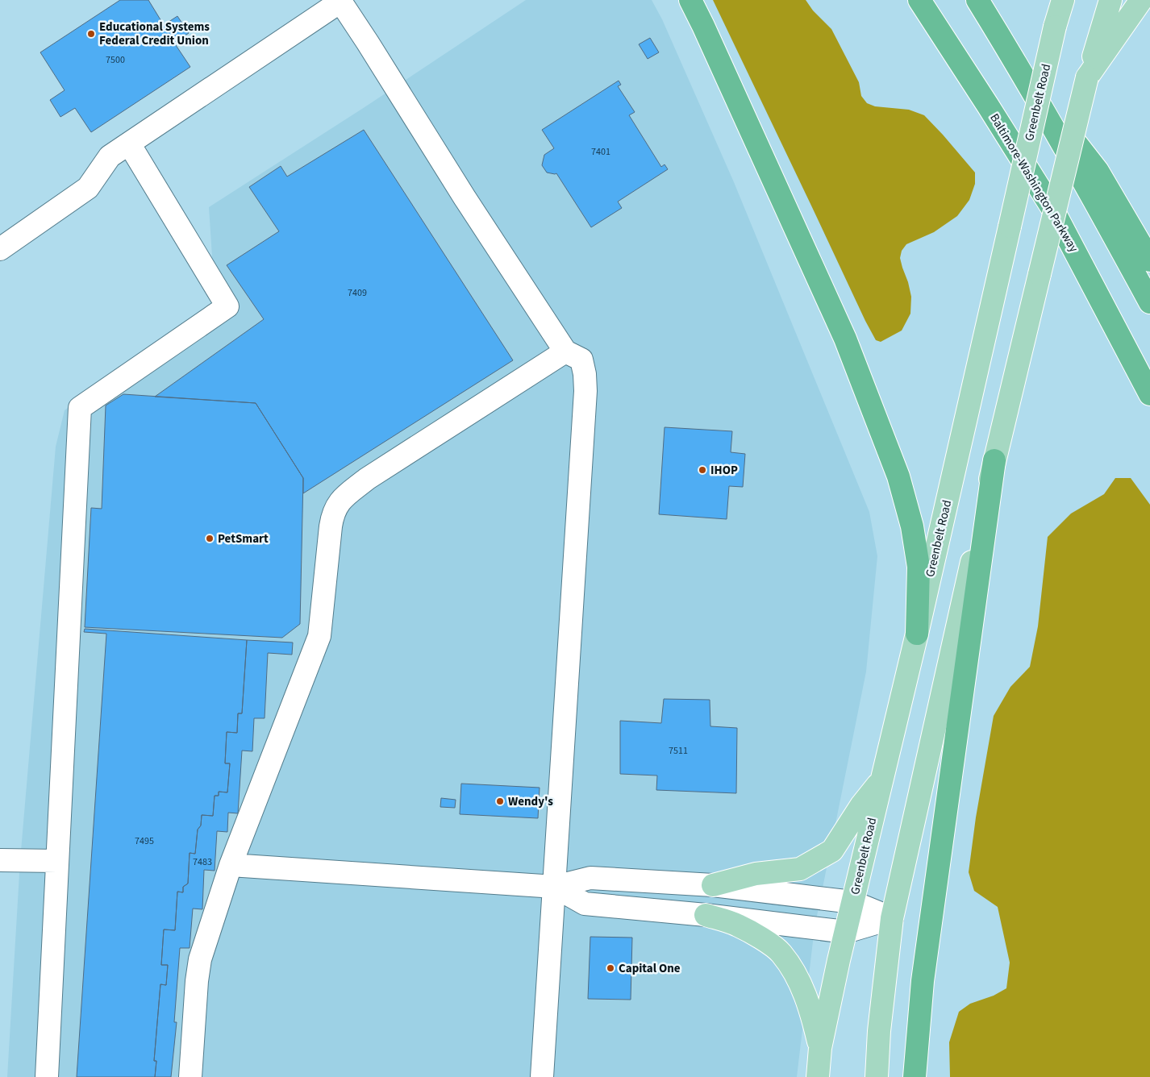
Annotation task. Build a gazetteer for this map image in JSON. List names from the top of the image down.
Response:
{
  "streets": {
    "highway": ["Baltimore-Washington Parkway"],
    "main road": ["Greenbelt Road"]
  },
  "places": [
    "Educational Systems Federal Credit Union",
    "IHOP",
    "PetSmart",
    "Wendy's",
    "Capital One"
  ],
  "house_numbers": [
    "7500",
    "7401",
    "7409",
    "7511",
    "7495",
    "7483"
  ]
}
